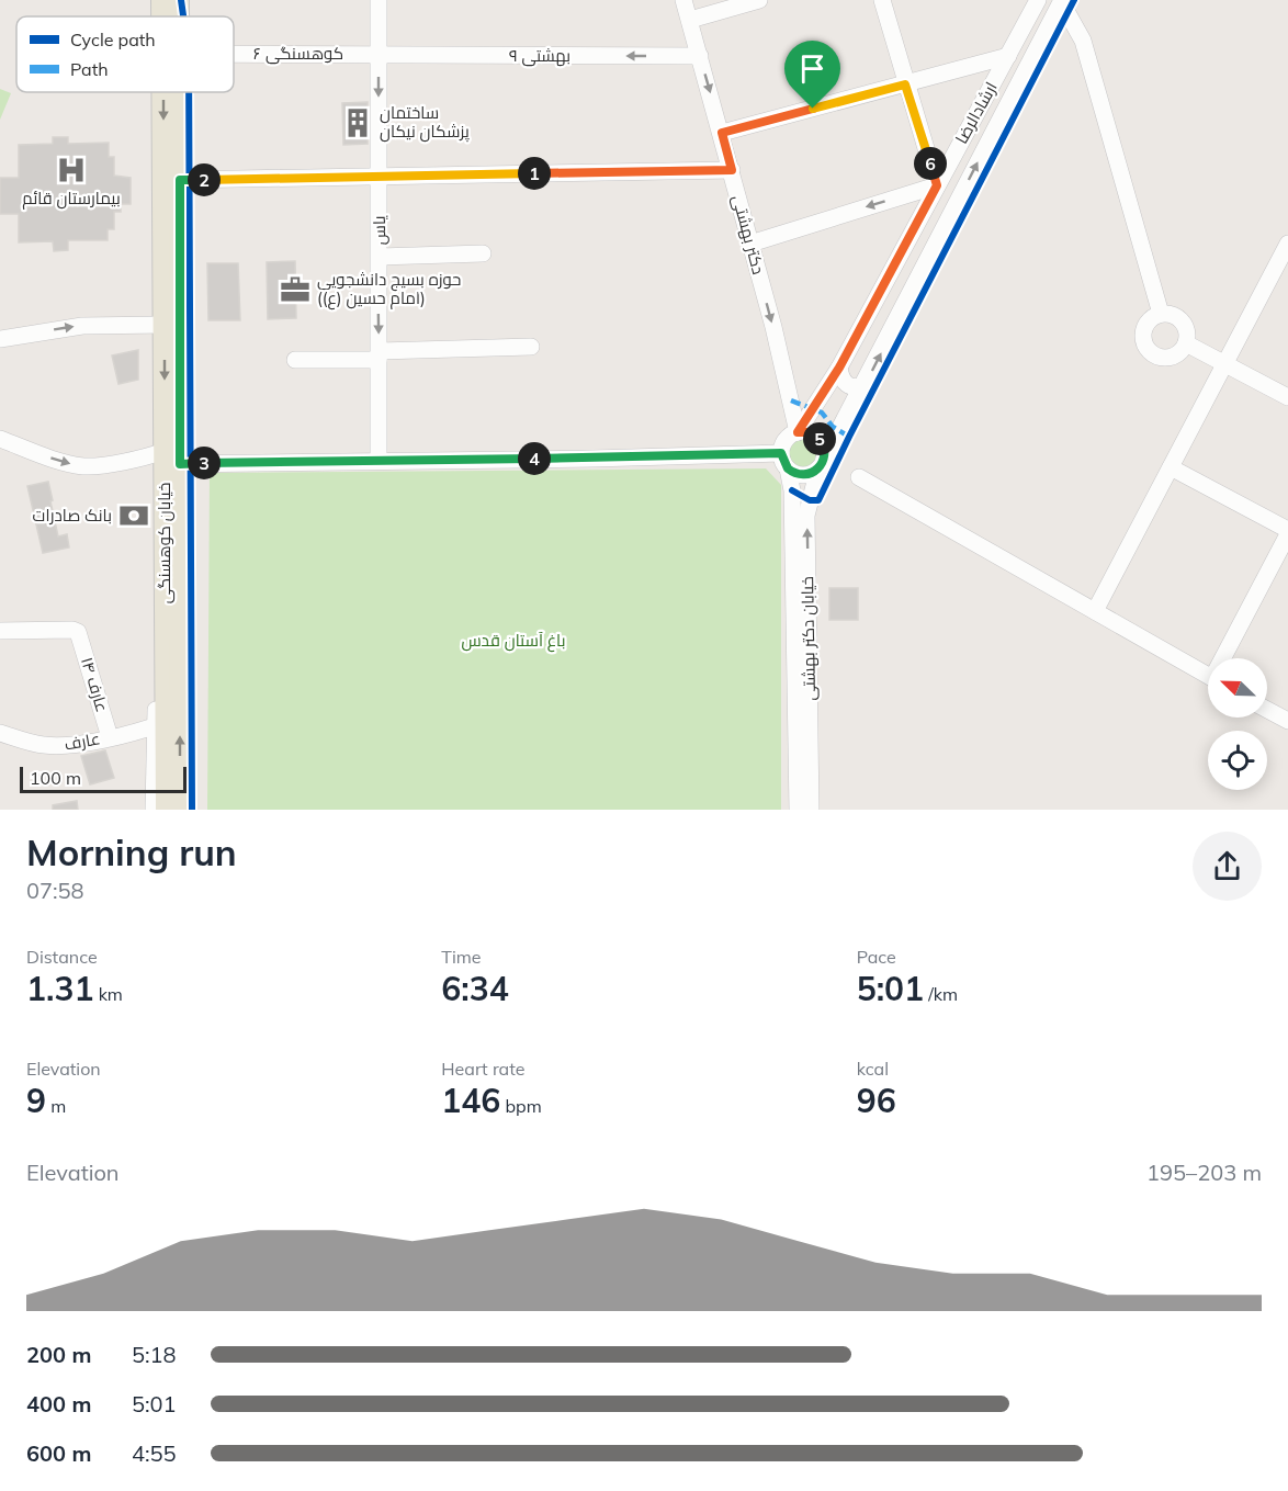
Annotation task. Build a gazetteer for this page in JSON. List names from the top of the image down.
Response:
{
  "streets": {
    "main road": ["خیابان کوهسنگی"],
    "street": [
      "کوهسنگی ۶",
      "بهشتی ۹",
      "ارشادالرضا",
      "یاس",
      "دکتر بهشتی",
      "خیابان دکتر بهشتی",
      "عارف ۱۴",
      "عارف"
    ]
  },
  "crossings": [
    ["کوهسنگی ۶", "بهشتی ۹"],
    ["کوهسنگی ۶", "یاس"],
    ["بهشتی ۹", "یاس"],
    ["بهشتی ۹", "دکتر بهشتی"],
    ["ارشادالرضا", "دکتر بهشتی"],
    ["ارشادالرضا", "خیابان دکتر بهشتی"],
    ["دکتر بهشتی", "خیابان دکتر بهشتی"],
    ["خیابان کوهسنگی", "عارف"],
    ["عارف ۱۴", "عارف"]
  ],
  "one_way": ["یاس", "دکتر بهشتی"],
  "parks": ["باغ آستان قدس"],
  "places": {
    "building": ["ساختمان پزشکان نیکان"],
    "hospital": ["بیمارستان قائم"],
    "office": ["حوزه بسیج دانشجویی (امام حسین (ع))"],
    "bank": ["بانک صادرات"]
  },
  "legend": ["Cycle path", "Path"],
  "scale_bar": "100 m",
  "north": "top left",
  "page": {
    "pins": [
      "6",
      "1",
      "2",
      "5",
      "4",
      "3"
    ],
    "scale": "100 m",
    "heading": ["Morning run", "07:58"],
    "stats": [
      ["Distance", "1.31 km"],
      ["Time", "6:34"],
      ["Pace", "5:01 /km"],
      ["Elevation", "9 m"],
      ["Heart rate", "146 bpm"],
      ["kcal", "96"]
    ],
    "chart": ["Elevation", "195–203 m"],
    "list": [
      {
        "name": "200 m",
        "note": "5:18"
      },
      {
        "name": "400 m",
        "note": "5:01"
      },
      {
        "name": "600 m",
        "note": "4:55"
      }
    ]
  }
}
